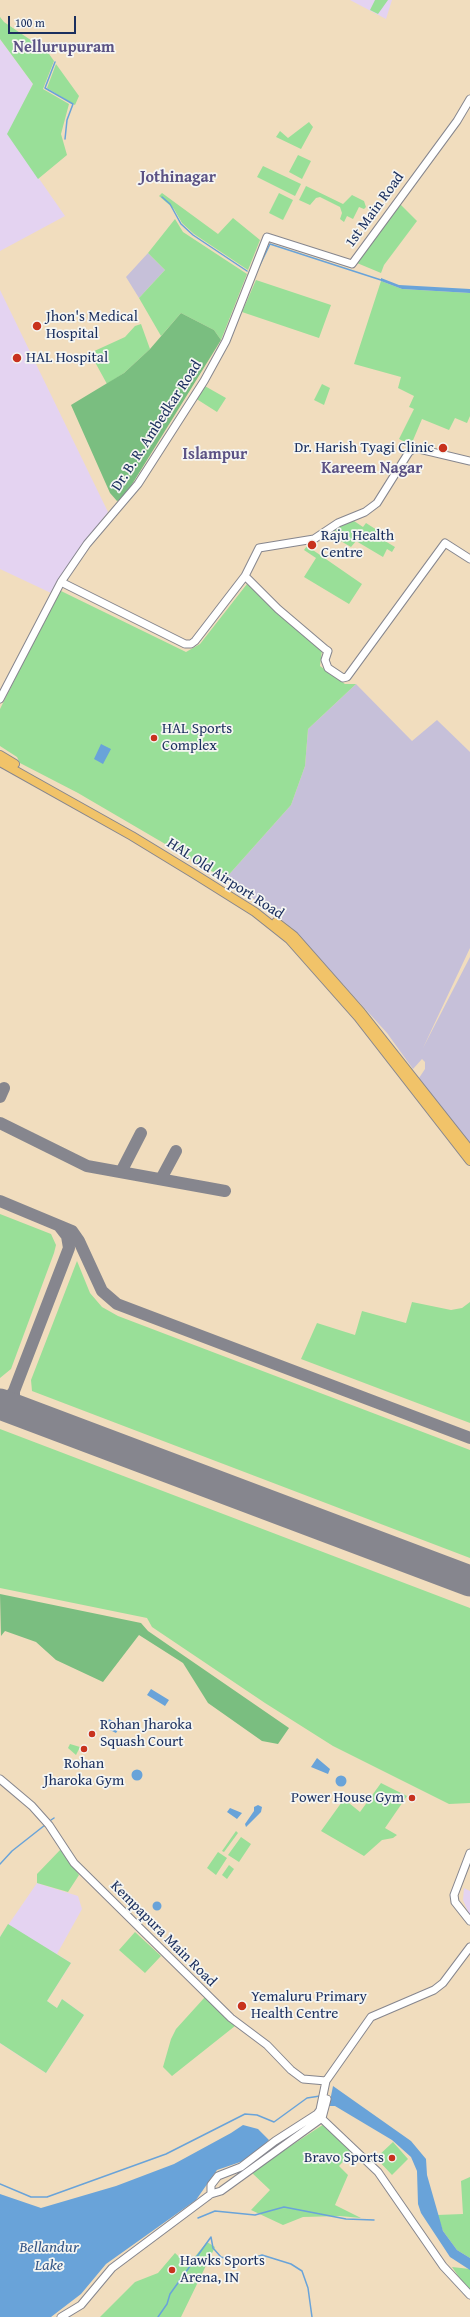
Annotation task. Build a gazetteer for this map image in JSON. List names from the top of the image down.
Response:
{
  "streets": {
    "main road": ["HAL Old Airport Road"],
    "street": ["1st Main Road", "Dr. B. R. Ambedkar Road", "Kempapura Main Road"]
  },
  "crossings": [
    ["1st Main Road", "Dr. B. R. Ambedkar Road"]
  ],
  "districts": [
    "Nellurupuram",
    "Jothinagar",
    "Islampur",
    "Kareem Nagar"
  ],
  "water": ["Bellandur Lake"],
  "places": [
    "Jhon's Medical Hospital",
    "HAL Hospital",
    "Dr. Harish Tyagi Clinic",
    "Raju Health Centre",
    "HAL Sports Complex",
    "Rohan Jharoka Squash Court",
    "Rohan Jharoka Gym",
    "Power House Gym",
    "Yemaluru Primary Health Centre",
    "Bravo Sports",
    "Hawks Sports Arena, IN"
  ],
  "scale_bar": "100 m"
}
